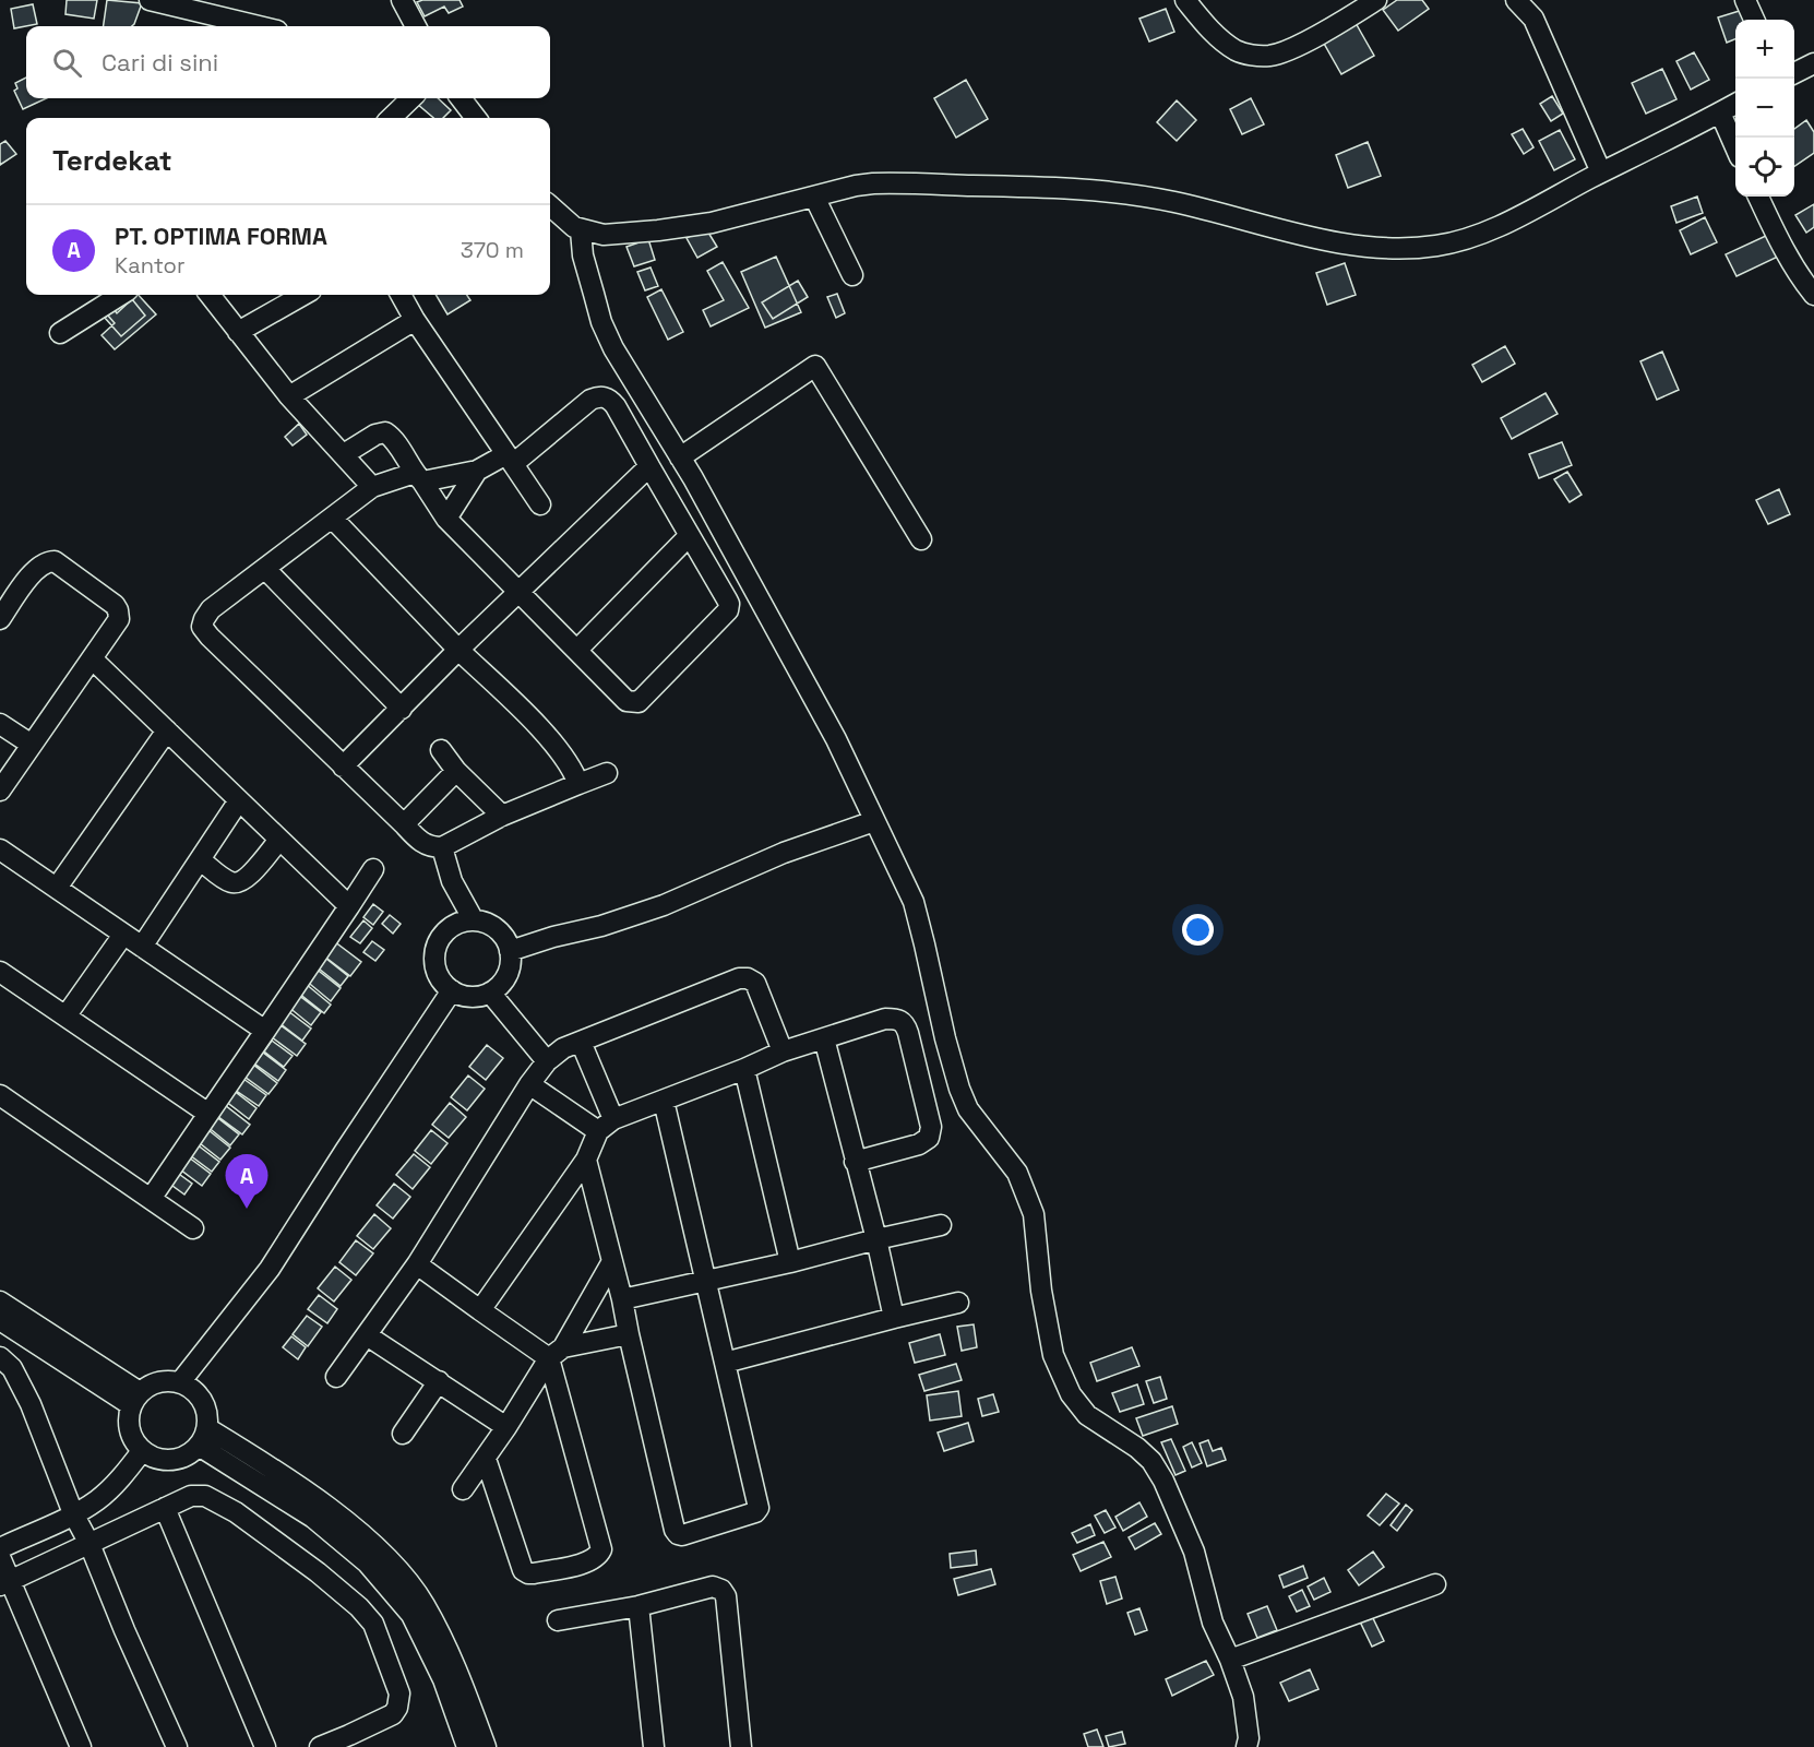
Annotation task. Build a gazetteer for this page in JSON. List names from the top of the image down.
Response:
{
  "page": {
    "map_buttons": ["+", "−"],
    "search": "Cari di sini",
    "heading": "Terdekat",
    "list": [
      {
        "mark": "A",
        "name": "PT. OPTIMA FORMA",
        "note": "Kantor",
        "value": "370 m"
      }
    ],
    "pins": "A"
  }
}
